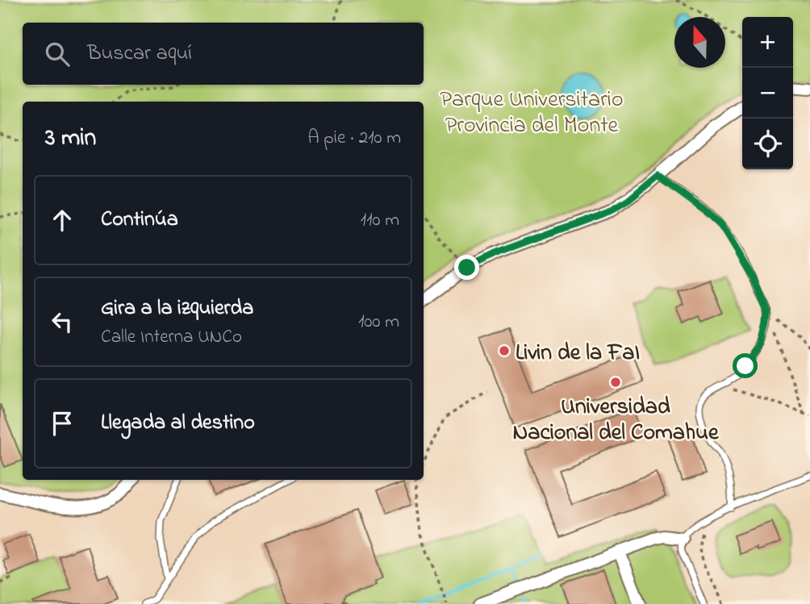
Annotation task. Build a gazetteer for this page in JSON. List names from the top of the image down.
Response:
{
  "parks": ["Parque Universitario Provincia del Monte"],
  "places": ["Livin de la FaI", "Universidad Nacional del Comahue"],
  "north": "top",
  "page": {
    "map_buttons": ["+", "−"],
    "search": "Buscar aquí",
    "heading": ["3 min", "A pie · 210 m"],
    "list": [
      ["Continúa", "110 m"],
      ["Gira a la izquierda", "Calle Interna UNCo", "100 m"],
      "Llegada al destino"
    ]
  }
}
